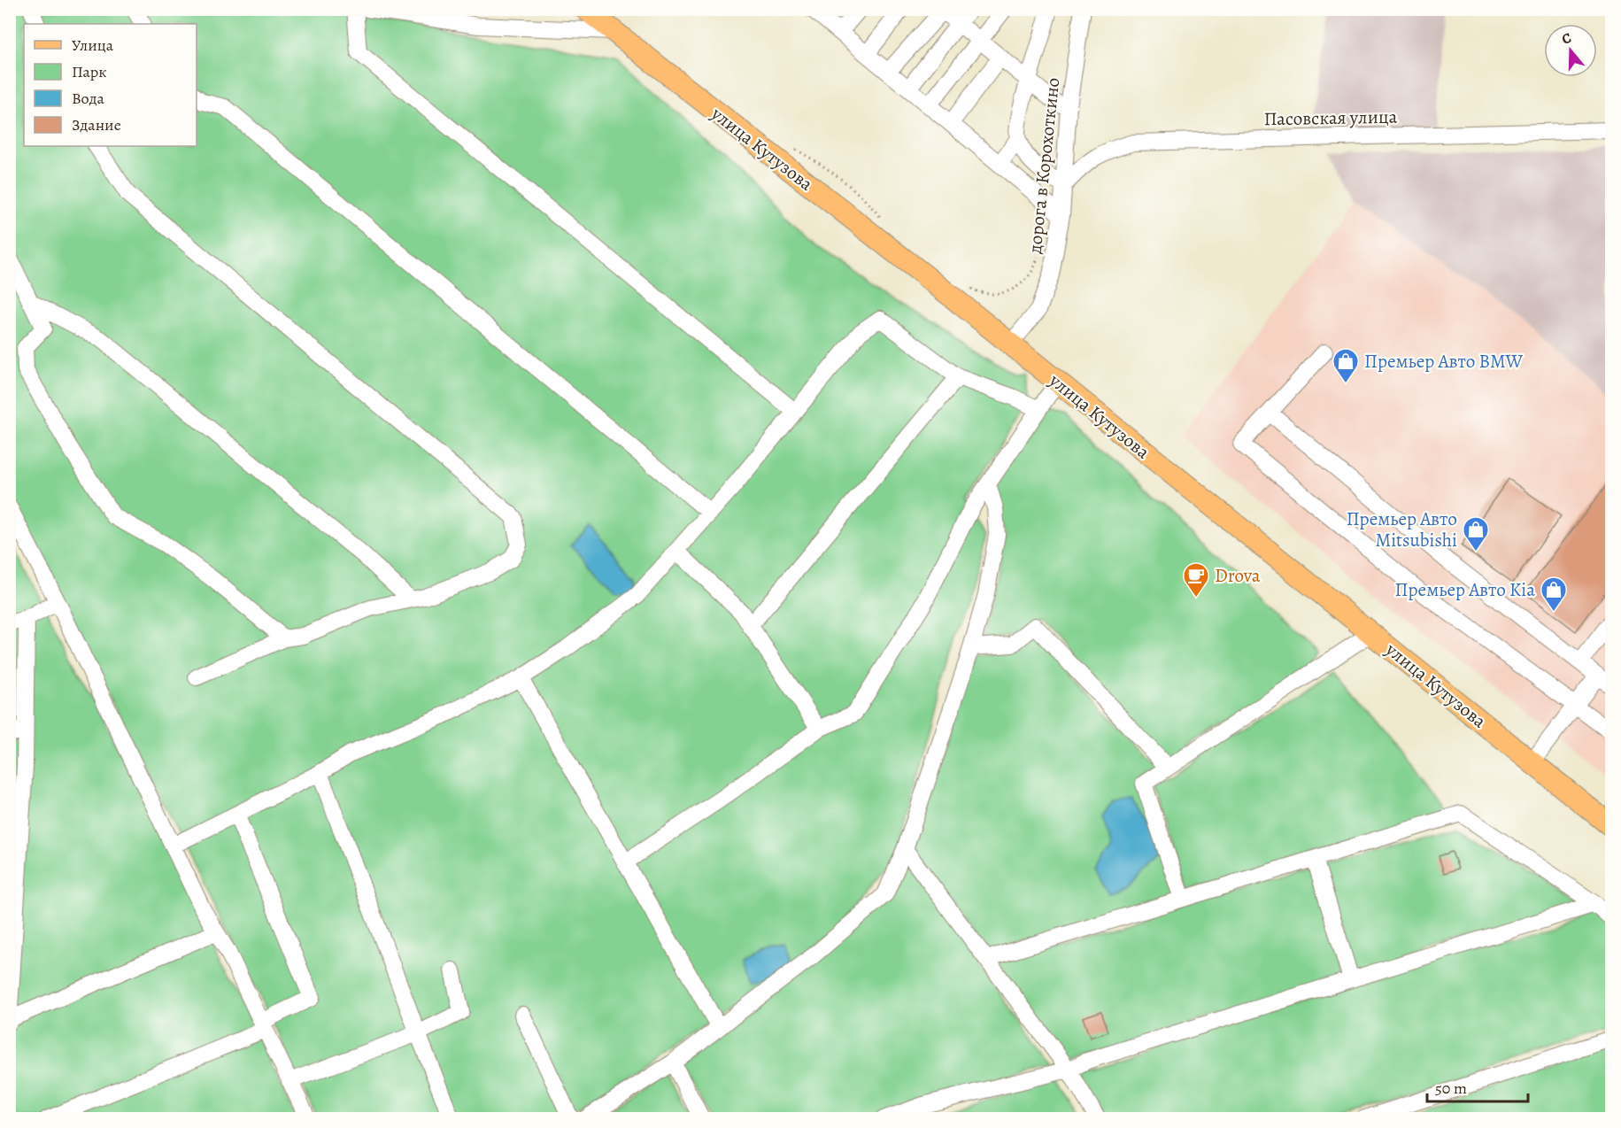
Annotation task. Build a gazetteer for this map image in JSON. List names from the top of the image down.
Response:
{
  "streets": {
    "main road": ["улица Кутузова"],
    "street": ["Пасовская улица", "дорога в Корохоткино"]
  },
  "crossings": [
    ["Пасовская улица", "дорога в Корохоткино"],
    ["улица Кутузова", "дорога в Корохоткино"]
  ],
  "places": {
    "shop": ["Премьер Авто BMW", "Премьер Авто Mitsubishi", "Премьер Авто Kia"],
    "cafe": ["Drova"]
  },
  "legend": [
    "Улица",
    "Парк",
    "Вода",
    "Здание"
  ],
  "scale_bar": "50 m",
  "north": "top"
}
